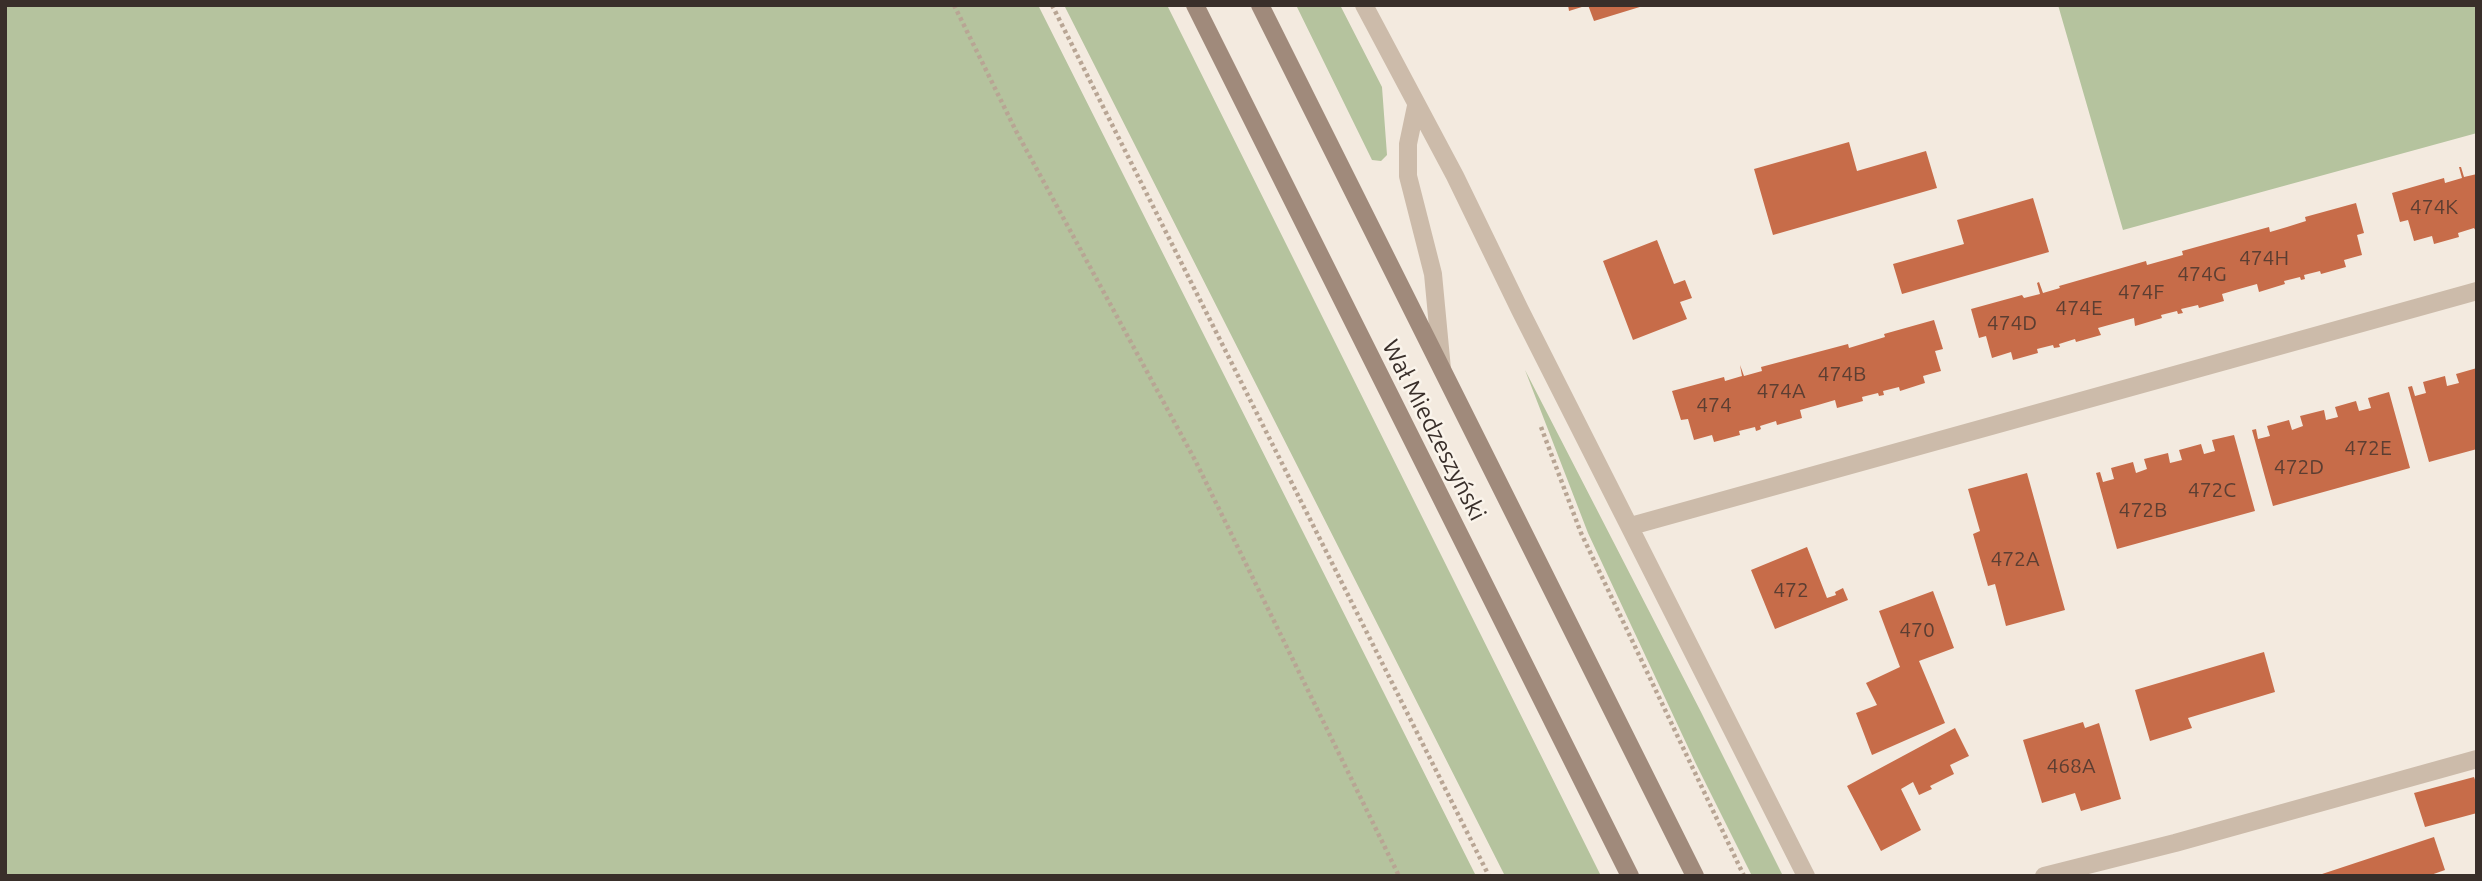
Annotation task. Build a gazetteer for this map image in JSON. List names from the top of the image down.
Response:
{
  "streets": {
    "main road": ["Wał Miedzeszyński"]
  },
  "house_numbers": [
    "474K",
    "474H",
    "474G",
    "474F",
    "474E",
    "474D",
    "474B",
    "474A",
    "474",
    "472E",
    "472D",
    "472C",
    "472B",
    "472A",
    "472",
    "470",
    "468A"
  ]
}
